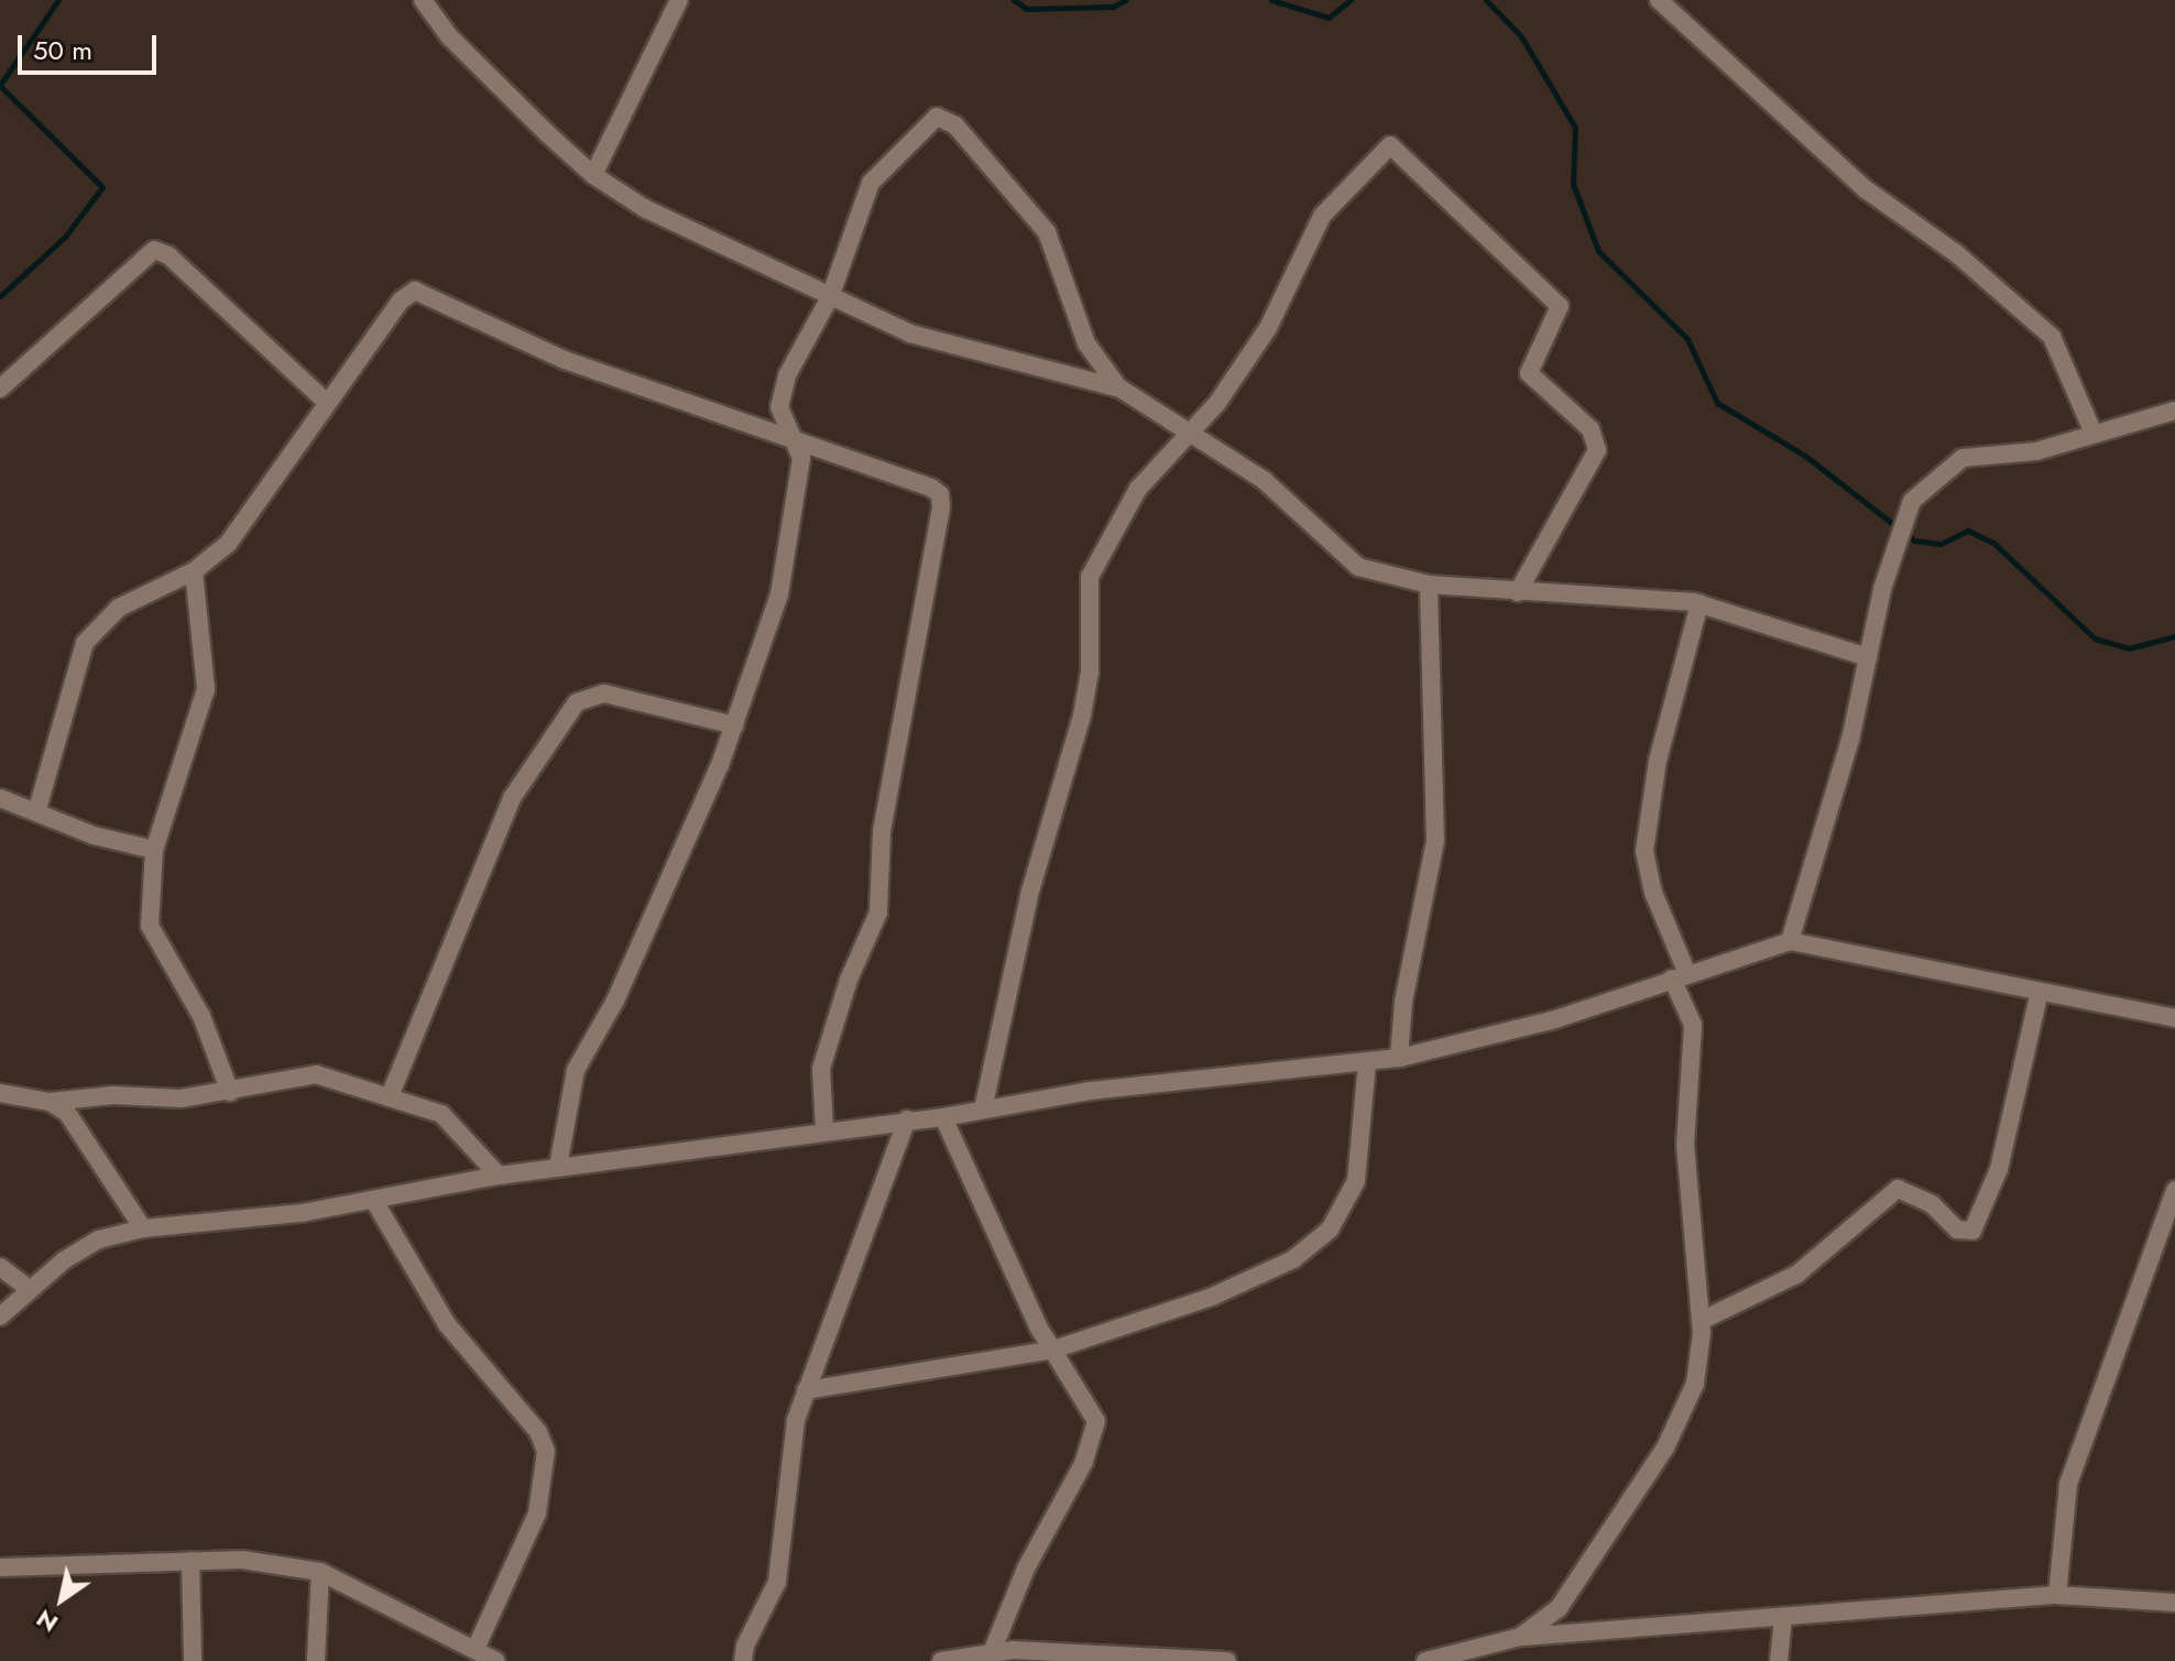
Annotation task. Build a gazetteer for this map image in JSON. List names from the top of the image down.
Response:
{
  "scale_bar": "50 m",
  "north": "bottom left"
}
